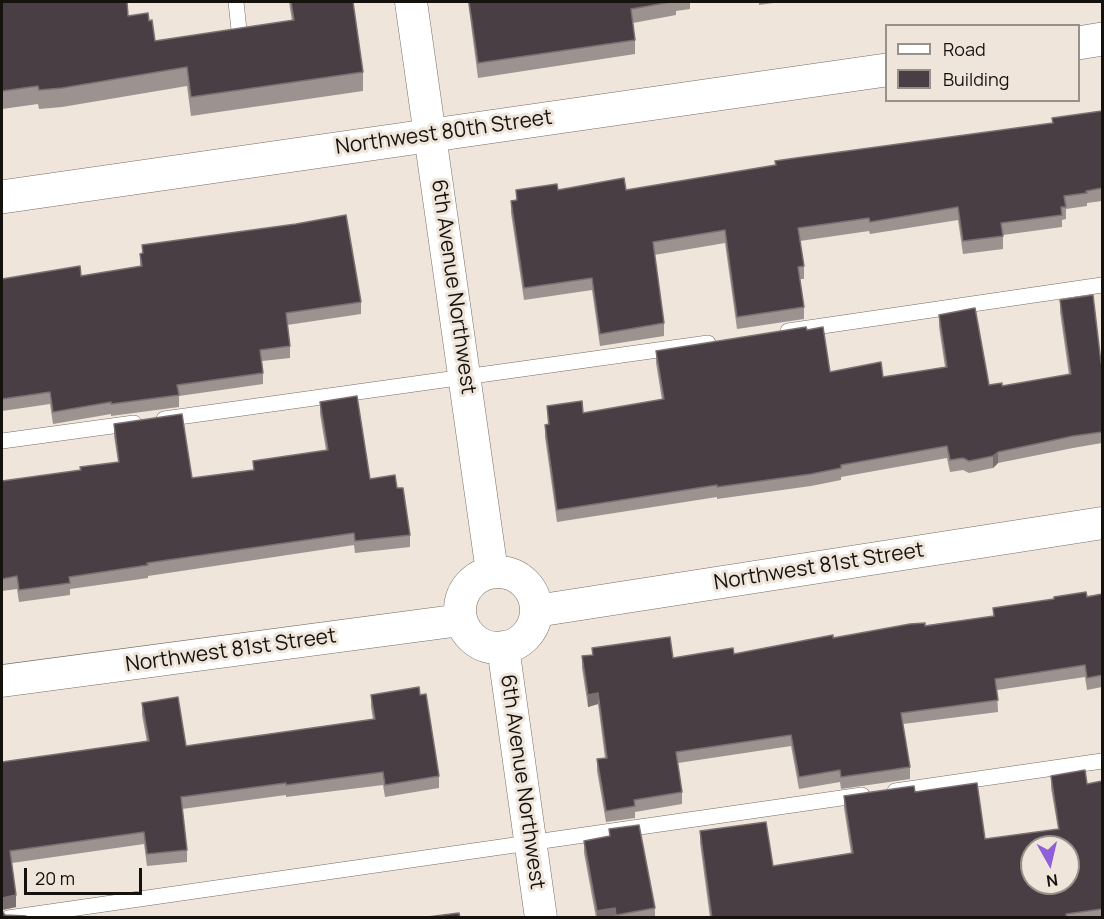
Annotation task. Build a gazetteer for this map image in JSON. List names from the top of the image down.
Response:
{
  "streets": {
    "street": ["Northwest 80th Street", "6th Avenue Northwest", "Northwest 81st Street"]
  },
  "crossings": [
    ["Northwest 80th Street", "6th Avenue Northwest"],
    ["6th Avenue Northwest", "Northwest 81st Street"]
  ],
  "legend": ["Road", "Building"],
  "scale_bar": "20 m",
  "north": "bottom"
}
